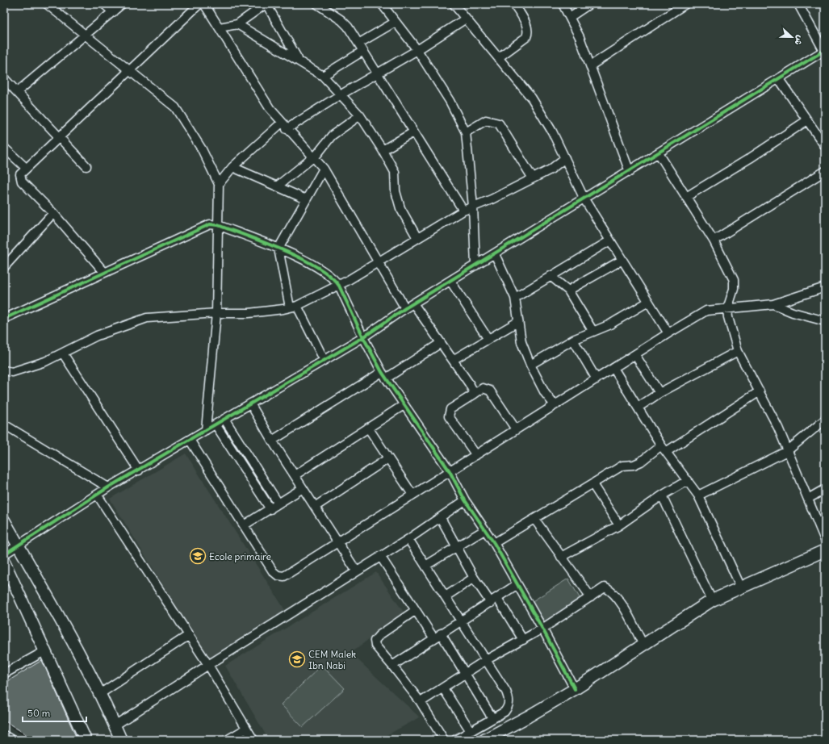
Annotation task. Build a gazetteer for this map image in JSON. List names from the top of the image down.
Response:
{
  "places": {
    "school or university": ["Ecole primaire", "CEM Malek Ibn Nabi"]
  },
  "scale_bar": "50 m",
  "north": "right"
}
